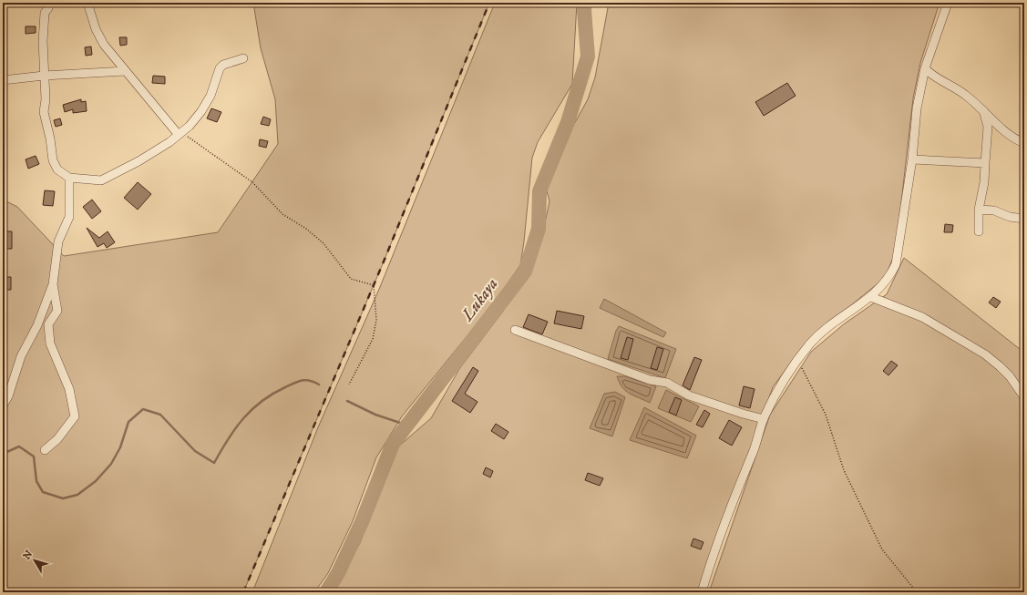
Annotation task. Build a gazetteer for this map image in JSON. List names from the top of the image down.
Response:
{
  "water": ["Lukaya"],
  "north": "top left"
}
